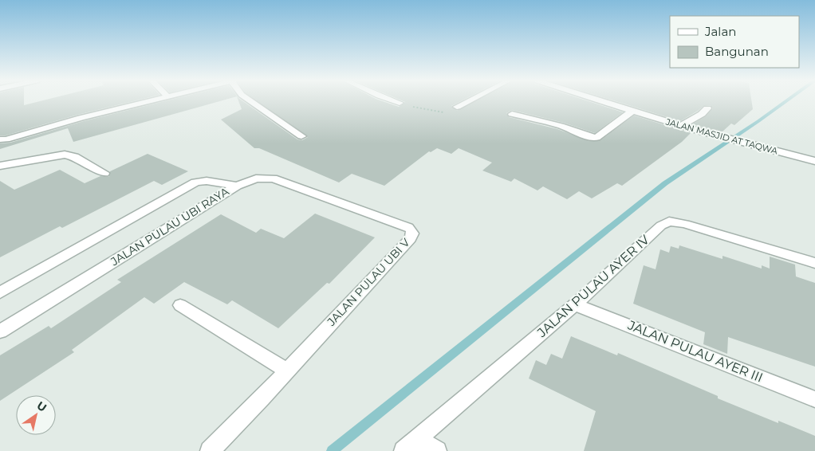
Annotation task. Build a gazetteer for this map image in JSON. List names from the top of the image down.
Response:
{
  "streets": {
    "street": [
      "JALAN MASJID AT TAQWA",
      "JALAN PULAU UBI RAYA",
      "JALAN PULAU UBI V",
      "JALAN PULAU AYER IV",
      "JALAN PULAU AYER III"
    ]
  },
  "crossings": [
    ["JALAN PULAU UBI RAYA", "JALAN PULAU UBI V"],
    ["JALAN PULAU AYER IV", "JALAN PULAU AYER III"]
  ],
  "legend": ["Jalan", "Bangunan"],
  "north": "top right"
}
